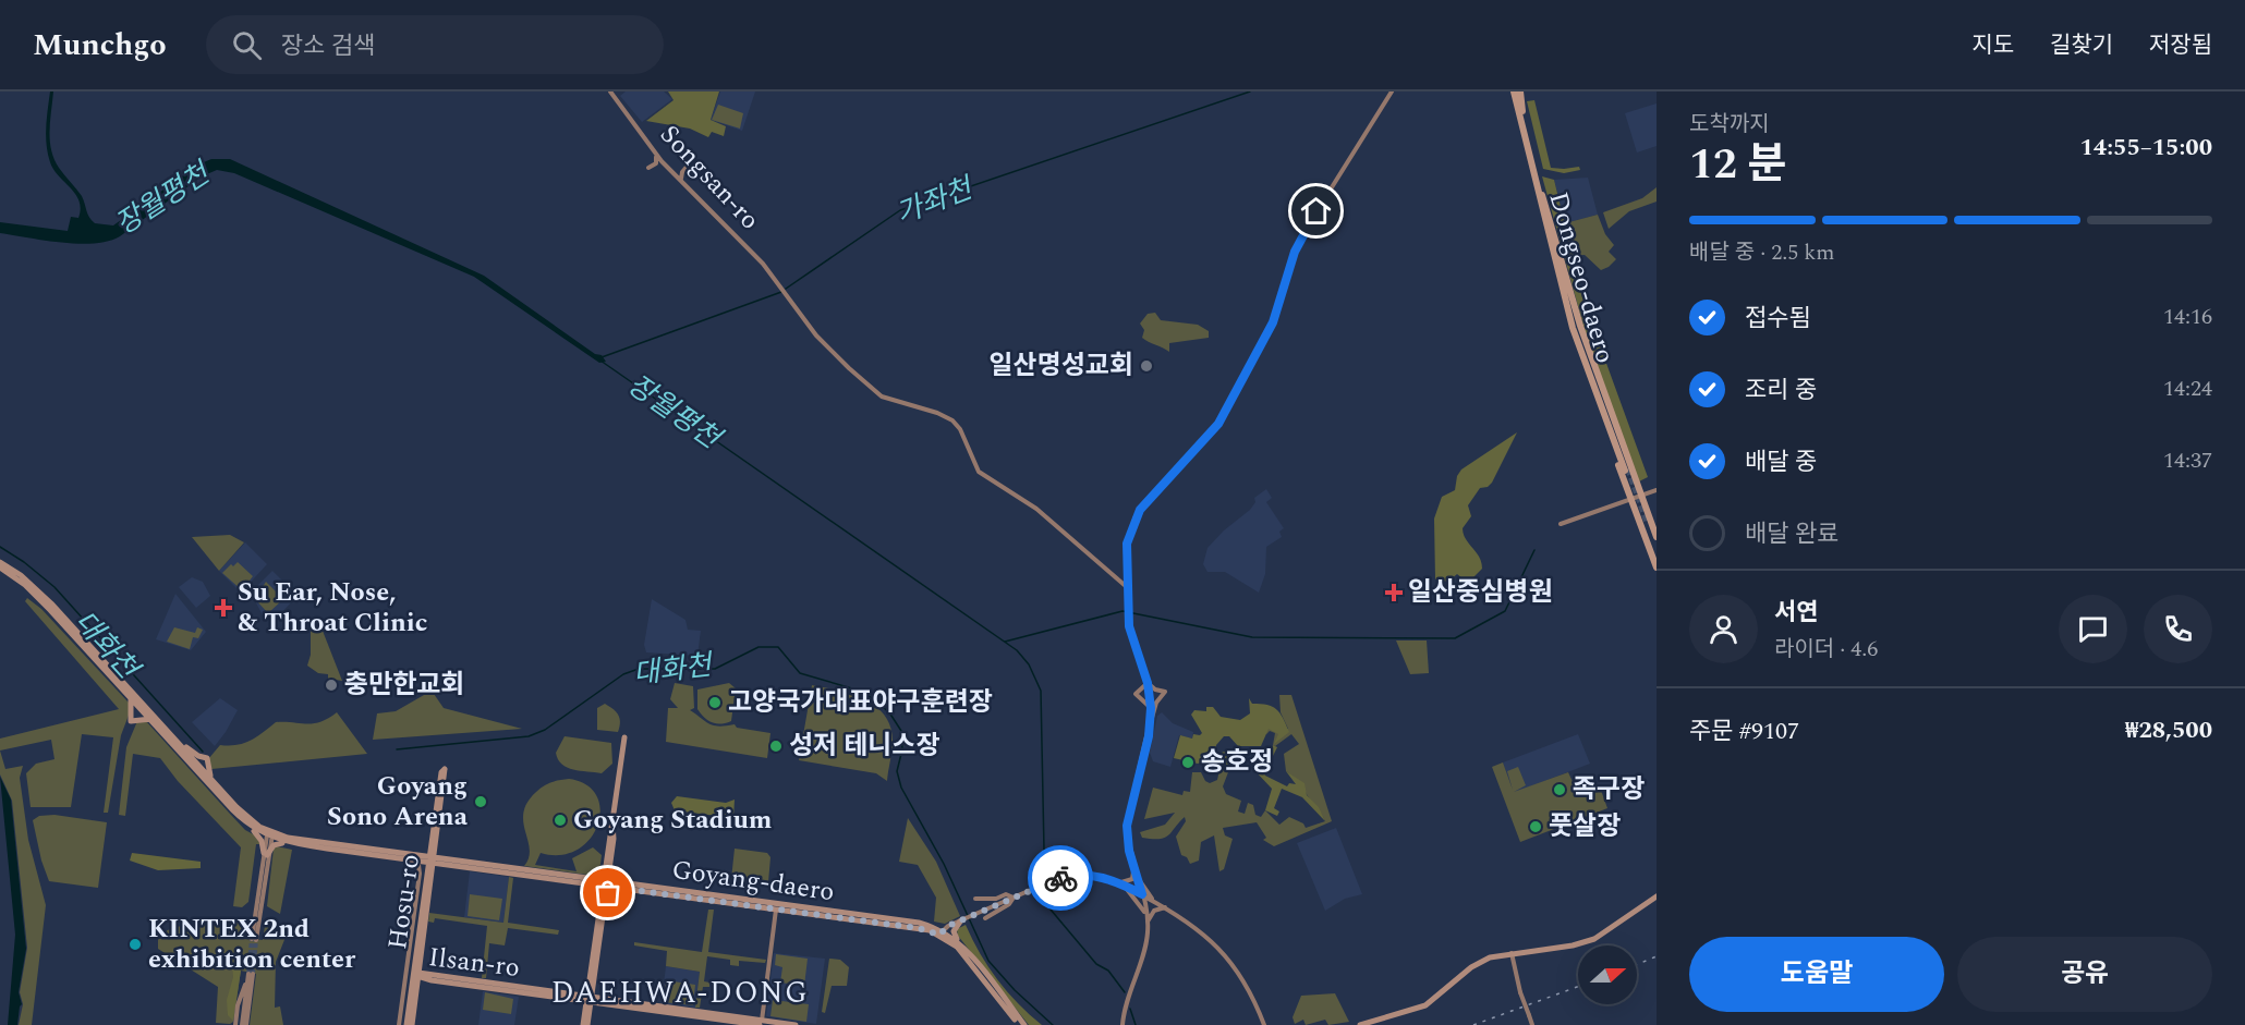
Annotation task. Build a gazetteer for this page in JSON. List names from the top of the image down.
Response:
{
  "streets": {
    "highway": ["Dongseo-daero"],
    "main road": [
      "Songsan-ro",
      "Goyang-daero",
      "Hosu-ro",
      "Ilsan-ro"
    ]
  },
  "crossings": [
    ["Goyang-daero", "Hosu-ro"],
    ["Hosu-ro", "Ilsan-ro"]
  ],
  "districts": ["DAEHWA-DONG"],
  "water": ["장월평천", "가좌천", "대화천"],
  "places": {
    "other": [
      "일산명성교회",
      "충만한교회",
      "고양국가대표야구훈련장",
      "성저 테니스장",
      "송호정",
      "족구장",
      "Goyang Sono Arena",
      "Goyang Stadium",
      "풋살장",
      "KINTEX 2nd exhibition center"
    ],
    "health": ["일산중심병원", "Su Ear, Nose, & Throat Clinic"]
  },
  "north": "right",
  "page": {
    "header": "Munchgo",
    "search": "장소 검색",
    "nav": ["지도", "길찾기", "저장됨"],
    "heading": ["12 분", "도착까지", "14:55–15:00"],
    "panel": [
      "서연",
      "라이더 · 4.6",
      "주문 #9107",
      "₩28,500"
    ],
    "bar": "배달 중 · 2.5 km",
    "list": [
      ["접수됨", "14:16"],
      ["조리 중", "14:24"],
      ["배달 중", "14:37"],
      "배달 완료"
    ],
    "buttons": ["도움말", "공유"]
  }
}
